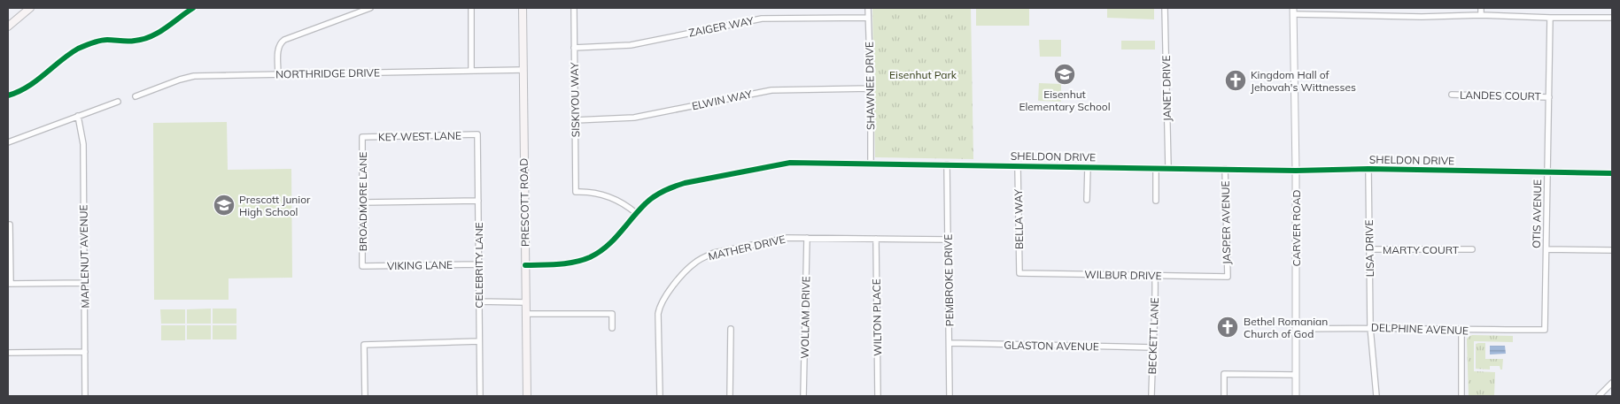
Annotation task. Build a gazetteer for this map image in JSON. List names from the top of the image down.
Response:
{
  "streets": {
    "main road": ["PRESCOTT ROAD"],
    "street": [
      "ZAIGER WAY",
      "NORTHRIDGE DRIVE",
      "SHAWNEE DRIVE",
      "JANET DRIVE",
      "LANDES COURT",
      "SISKIYOU WAY",
      "ELWIN WAY",
      "KEY WEST LANE",
      "SHELDON DRIVE",
      "BROADMORE LANE",
      "OTIS AVENUE",
      "BELLA WAY",
      "JASPER AVENUE",
      "CARVER ROAD",
      "MATHER DRIVE",
      "LISA DRIVE",
      "MARTY COURT",
      "MAPLENUT AVENUE",
      "VIKING LANE",
      "CELEBRITY LANE",
      "WILBUR DRIVE",
      "PEMBROKE DRIVE",
      "WOLLAM DRIVE",
      "WILTON PLACE",
      "DELPHINE AVENUE",
      "BECKETT LANE",
      "GLASTON AVENUE"
    ]
  },
  "crossings": [
    ["ZAIGER WAY", "SHAWNEE DRIVE"],
    ["ZAIGER WAY", "SISKIYOU WAY"],
    ["NORTHRIDGE DRIVE", "PRESCOTT ROAD"],
    ["SHAWNEE DRIVE", "ELWIN WAY"],
    ["SHAWNEE DRIVE", "SHELDON DRIVE"],
    ["JANET DRIVE", "SHELDON DRIVE"],
    ["LANDES COURT", "OTIS AVENUE"],
    ["SISKIYOU WAY", "ELWIN WAY"],
    ["SISKIYOU WAY", "SHELDON DRIVE"],
    ["KEY WEST LANE", "BROADMORE LANE"],
    ["KEY WEST LANE", "CELEBRITY LANE"],
    ["SHELDON DRIVE", "PRESCOTT ROAD"],
    ["SHELDON DRIVE", "OTIS AVENUE"],
    ["SHELDON DRIVE", "BELLA WAY"],
    ["SHELDON DRIVE", "JASPER AVENUE"],
    ["SHELDON DRIVE", "CARVER ROAD"],
    ["SHELDON DRIVE", "LISA DRIVE"],
    ["SHELDON DRIVE", "PEMBROKE DRIVE"],
    ["BROADMORE LANE", "VIKING LANE"],
    ["OTIS AVENUE", "DELPHINE AVENUE"],
    ["BELLA WAY", "WILBUR DRIVE"],
    ["JASPER AVENUE", "WILBUR DRIVE"],
    ["CARVER ROAD", "DELPHINE AVENUE"],
    ["MATHER DRIVE", "PEMBROKE DRIVE"],
    ["MATHER DRIVE", "WOLLAM DRIVE"],
    ["MATHER DRIVE", "WILTON PLACE"],
    ["LISA DRIVE", "MARTY COURT"],
    ["LISA DRIVE", "DELPHINE AVENUE"],
    ["VIKING LANE", "CELEBRITY LANE"],
    ["WILBUR DRIVE", "BECKETT LANE"],
    ["PEMBROKE DRIVE", "GLASTON AVENUE"],
    ["BECKETT LANE", "GLASTON AVENUE"]
  ],
  "parks": ["Eisenhut Park"],
  "places": {
    "school or university": ["Eisenhut Elementary School", "Prescott Junior High School"],
    "church": ["Kingdom Hall of Jehovah's Wittnesses", "Bethel Romanian Church of God"]
  }
}
